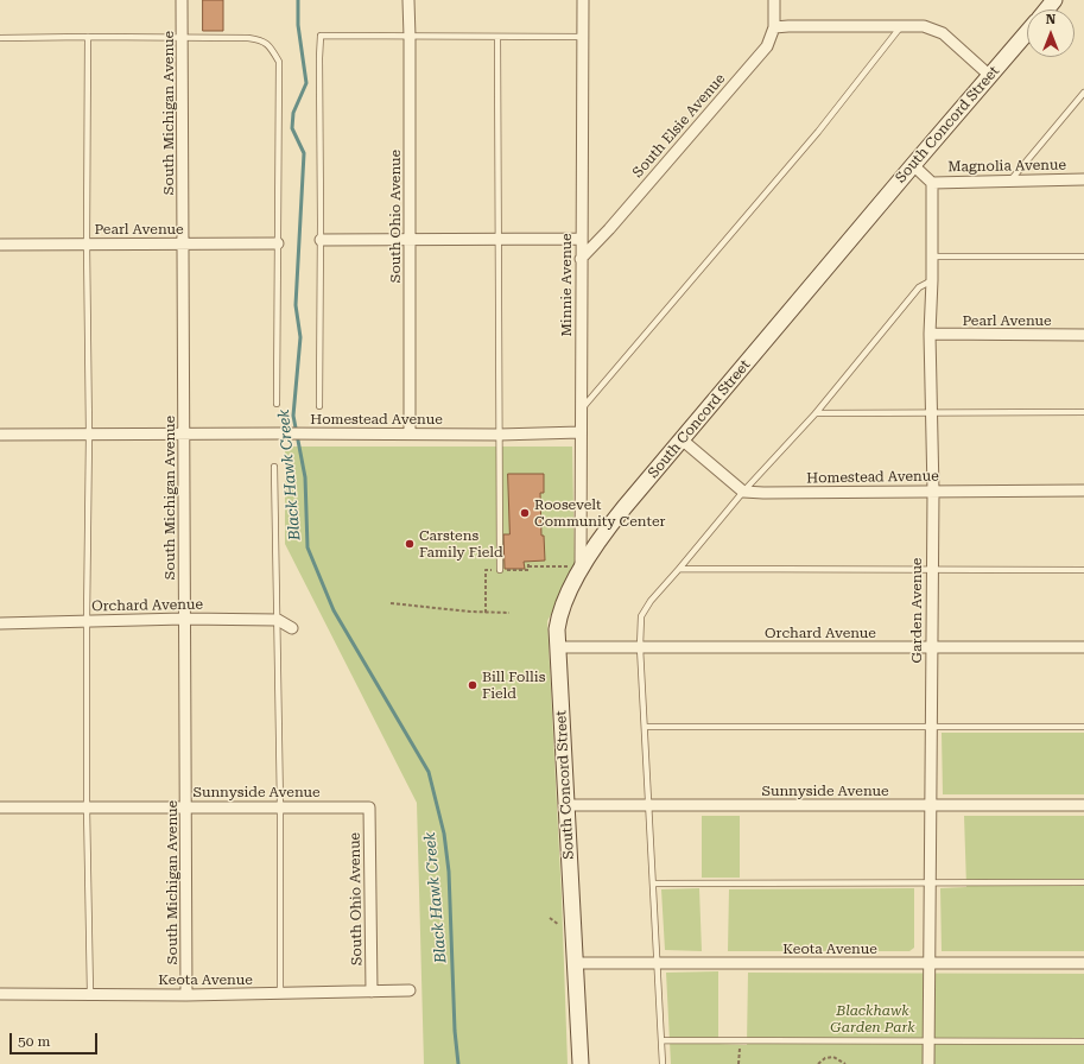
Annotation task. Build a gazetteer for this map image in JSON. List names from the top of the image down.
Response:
{
  "streets": {
    "street": [
      "South Michigan Avenue",
      "South Concord Street",
      "South Elsie Avenue",
      "Magnolia Avenue",
      "South Ohio Avenue",
      "Pearl Avenue",
      "Minnie Avenue",
      "Homestead Avenue",
      "Orchard Avenue",
      "Garden Avenue",
      "Sunnyside Avenue",
      "Keota Avenue"
    ]
  },
  "crossings": [
    ["South Michigan Avenue", "Pearl Avenue"],
    ["South Michigan Avenue", "Homestead Avenue"],
    ["South Michigan Avenue", "Orchard Avenue"],
    ["South Michigan Avenue", "Sunnyside Avenue"],
    ["South Michigan Avenue", "Keota Avenue"],
    ["South Concord Street", "Minnie Avenue"],
    ["South Concord Street", "Orchard Avenue"],
    ["South Concord Street", "Sunnyside Avenue"],
    ["South Concord Street", "Keota Avenue"],
    ["South Elsie Avenue", "Minnie Avenue"],
    ["Magnolia Avenue", "Garden Avenue"],
    ["South Ohio Avenue", "Homestead Avenue"],
    ["South Ohio Avenue", "Sunnyside Avenue"],
    ["South Ohio Avenue", "Keota Avenue"],
    ["Pearl Avenue", "Garden Avenue"],
    ["Minnie Avenue", "Homestead Avenue"],
    ["Homestead Avenue", "Garden Avenue"],
    ["Orchard Avenue", "Garden Avenue"],
    ["Garden Avenue", "Sunnyside Avenue"],
    ["Garden Avenue", "Keota Avenue"]
  ],
  "water": ["Black Hawk Creek"],
  "parks": ["Blackhawk Garden Park"],
  "places": ["Roosevelt Community Center", "Carstens Family Field", "Bill Follis Field"],
  "scale_bar": "50 m",
  "north": "top"
}
